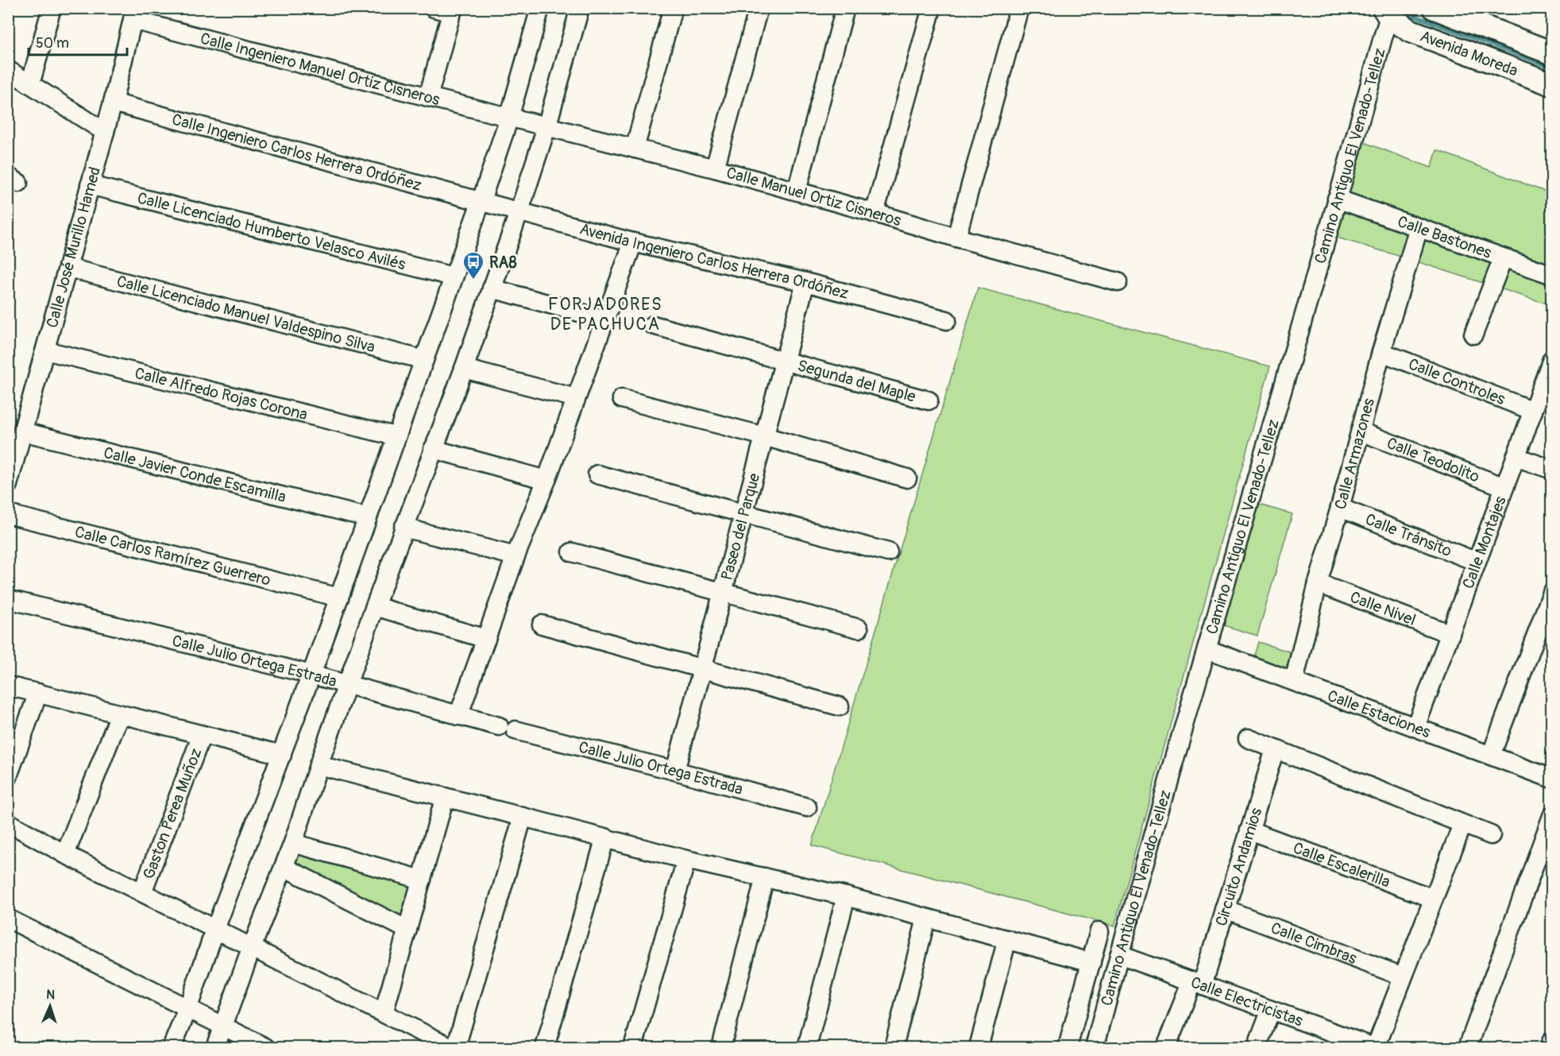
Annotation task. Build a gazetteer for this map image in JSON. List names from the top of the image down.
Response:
{
  "streets": {
    "main road": ["Avenida Moreda"],
    "street": [
      "Calle Ingeniero Manuel Ortiz Cisneros",
      "Calle Ingeniero Carlos Herrera Ordóñez",
      "Camino Antiguo El Venado-Tellez",
      "Calle Manuel Ortiz Cisneros",
      "Calle Licenciado Humberto Velasco Avilés",
      "Calle Bastones",
      "Calle José Murillo Hamed",
      "Avenida Ingeniero Carlos Herrera Ordóñez",
      "Calle Licenciado Manuel Valdespino Silva",
      "Segunda del Maple",
      "Calle Controles",
      "Calle Alfredo Rojas Corona",
      "Calle Armazones",
      "Calle Teodolito",
      "Calle Javier Conde Escamilla",
      "Paseo del Parque",
      "Calle Tránsito",
      "Calle Montajes",
      "Calle Carlos Ramírez Guerrero",
      "Calle Nivel",
      "Calle Julio Ortega Estrada",
      "Calle Estaciones",
      "Gaston Perea Muñoz",
      "Calle Escalerilla",
      "Circuito Andamios",
      "Calle Cimbras",
      "Calle Electricistas"
    ]
  },
  "crossings": [
    ["Avenida Moreda", "Camino Antiguo El Venado-Tellez"],
    ["Calle Ingeniero Manuel Ortiz Cisneros", "Calle Manuel Ortiz Cisneros"],
    ["Calle Ingeniero Manuel Ortiz Cisneros", "Calle José Murillo Hamed"],
    ["Calle Ingeniero Carlos Herrera Ordóñez", "Calle José Murillo Hamed"],
    ["Calle Ingeniero Carlos Herrera Ordóñez", "Avenida Ingeniero Carlos Herrera Ordóñez"],
    ["Camino Antiguo El Venado-Tellez", "Calle Bastones"],
    ["Camino Antiguo El Venado-Tellez", "Calle Estaciones"],
    ["Camino Antiguo El Venado-Tellez", "Calle Electricistas"],
    ["Calle Licenciado Humberto Velasco Avilés", "Calle José Murillo Hamed"],
    ["Calle Bastones", "Calle Armazones"],
    ["Calle José Murillo Hamed", "Calle Licenciado Manuel Valdespino Silva"],
    ["Calle José Murillo Hamed", "Calle Alfredo Rojas Corona"],
    ["Calle José Murillo Hamed", "Calle Javier Conde Escamilla"],
    ["Avenida Ingeniero Carlos Herrera Ordóñez", "Paseo del Parque"],
    ["Segunda del Maple", "Paseo del Parque"],
    ["Calle Controles", "Calle Armazones"],
    ["Calle Controles", "Calle Montajes"],
    ["Calle Armazones", "Calle Teodolito"],
    ["Calle Armazones", "Calle Tránsito"],
    ["Calle Armazones", "Calle Nivel"],
    ["Calle Armazones", "Calle Estaciones"],
    ["Calle Teodolito", "Calle Montajes"],
    ["Paseo del Parque", "Calle Julio Ortega Estrada"],
    ["Calle Tránsito", "Calle Montajes"],
    ["Calle Montajes", "Calle Nivel"],
    ["Calle Montajes", "Calle Estaciones"],
    ["Calle Escalerilla", "Circuito Andamios"],
    ["Circuito Andamios", "Calle Cimbras"],
    ["Circuito Andamios", "Calle Electricistas"]
  ],
  "districts": ["FORJADORES DE PACHUCA"],
  "places": {
    "bus stop": ["RA8"]
  },
  "scale_bar": "50 m",
  "north": "top"
}
